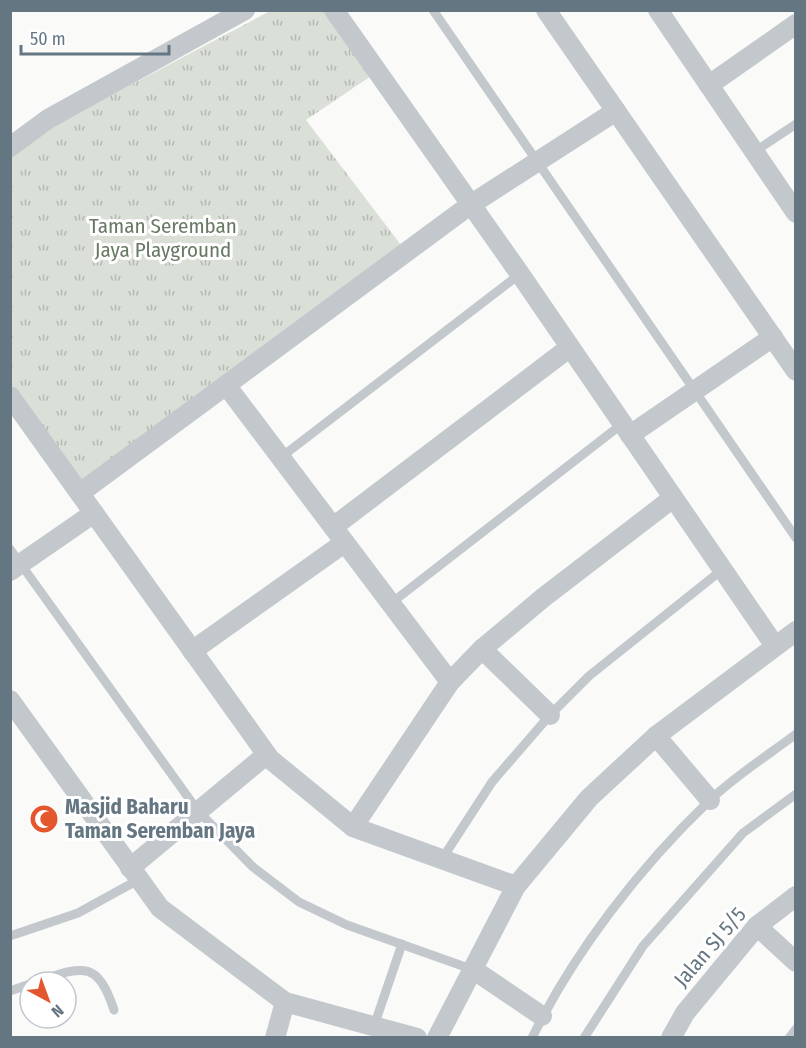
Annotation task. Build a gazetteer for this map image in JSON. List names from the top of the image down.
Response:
{
  "streets": {
    "street": ["Jalan SJ 5/5"]
  },
  "parks": ["Taman Seremban Jaya Playground"],
  "places": {
    "mosque": ["Masjid Baharu Taman Seremban Jaya"]
  },
  "scale_bar": "50 m",
  "north": "bottom right"
}
